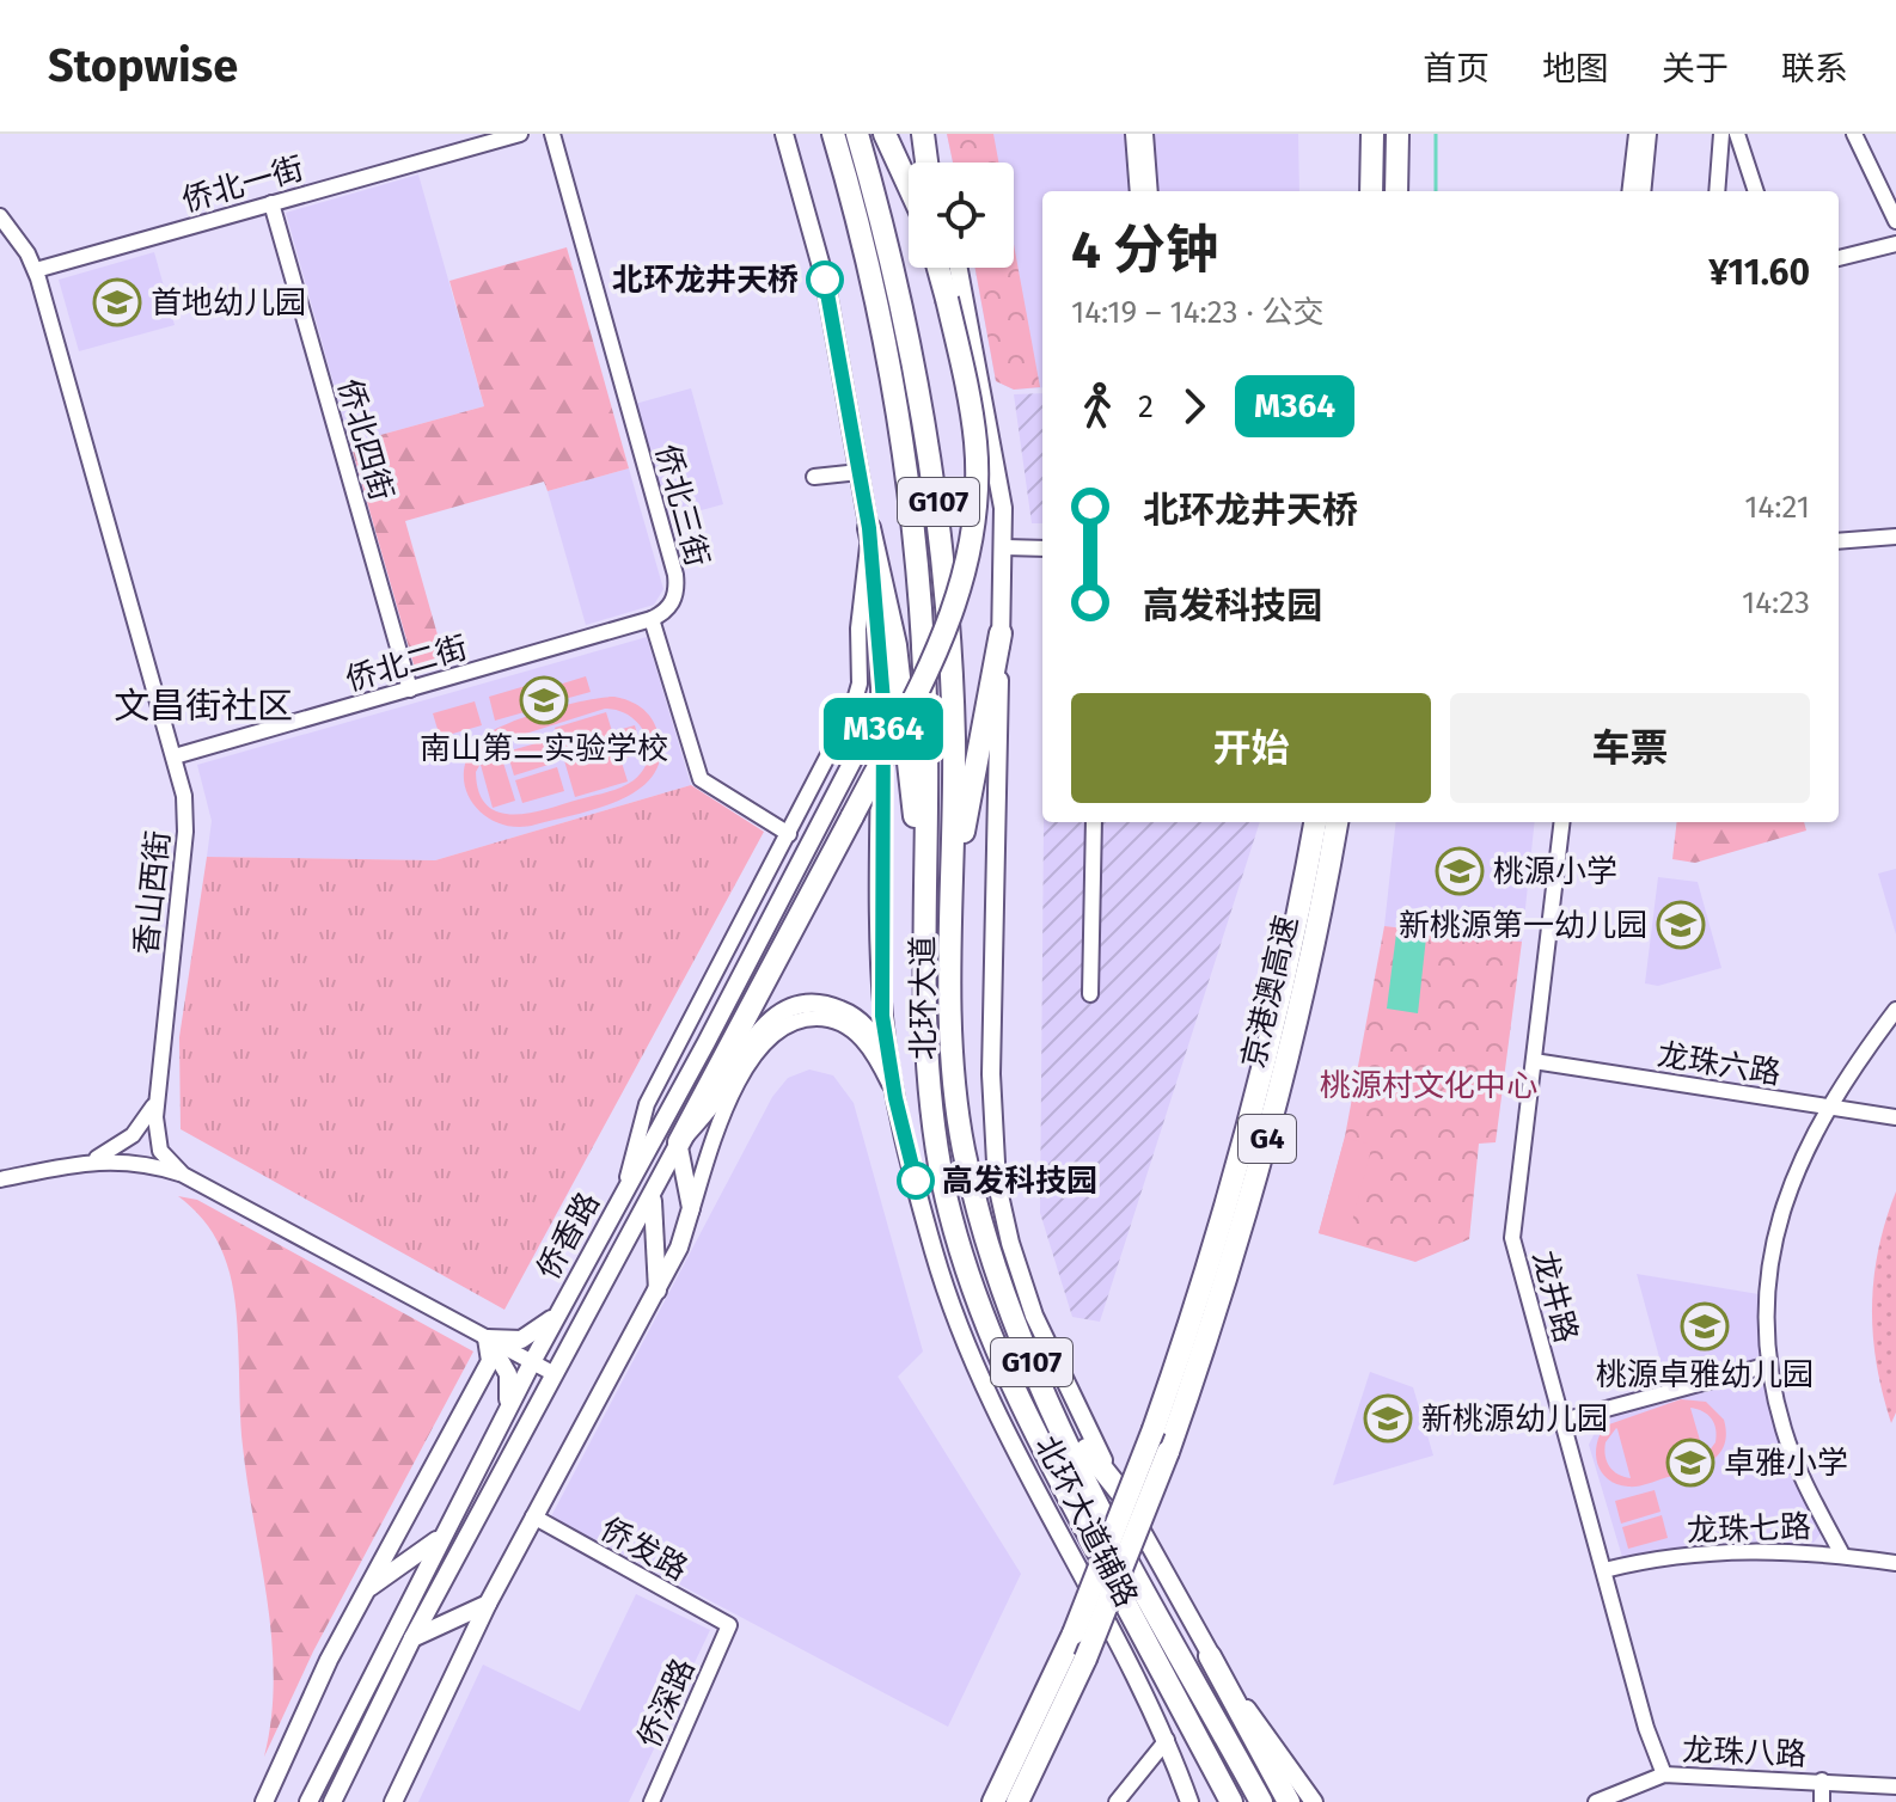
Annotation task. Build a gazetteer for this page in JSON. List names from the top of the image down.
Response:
{
  "streets": {
    "highway": [
      "G107",
      "京港澳高速",
      "北环大道",
      "G4"
    ],
    "main road": ["侨香路", "北环大道辅路"],
    "street": [
      "侨北一街",
      "侨北四街",
      "侨北三街",
      "侨北二街",
      "香山西街",
      "龙珠六路",
      "龙井路",
      "龙珠七路",
      "侨发路",
      "侨深路",
      "龙珠八路"
    ]
  },
  "crossings": [
    ["侨北一街", "侨北四街"],
    ["侨北一街", "香山西街"],
    ["侨北四街", "侨北二街"],
    ["侨北三街", "侨北二街"],
    ["侨北二街", "香山西街"],
    ["香山西街", "侨香路"],
    ["龙珠六路", "龙井路"],
    ["侨香路", "北环大道辅路"],
    ["龙井路", "龙珠七路"],
    ["龙井路", "龙珠八路"],
    ["侨发路", "侨深路"]
  ],
  "districts": ["文昌街社区"],
  "parks": ["桃源村文化中心"],
  "places": {
    "other": ["北环龙井天桥", "高发科技园"],
    "school or university": [
      "首地幼儿园",
      "南山第二实验学校",
      "桃源小学",
      "新桃源第一幼儿园",
      "桃源卓雅幼儿园",
      "新桃源幼儿园",
      "卓雅小学"
    ]
  },
  "lines": ["bus line M364"],
  "page": {
    "header": "Stopwise",
    "nav": [
      "首页",
      "地图",
      "关于",
      "联系"
    ],
    "on_map": "M364",
    "heading": ["4 分钟", "14:19 – 14:23 · 公交", "¥11.60"],
    "legs": ["2", "M364"],
    "list": [
      {
        "name": "北环龙井天桥",
        "value": "14:21"
      },
      {
        "name": "高发科技园",
        "value": "14:23"
      }
    ],
    "buttons": ["开始", "车票"]
  }
}
